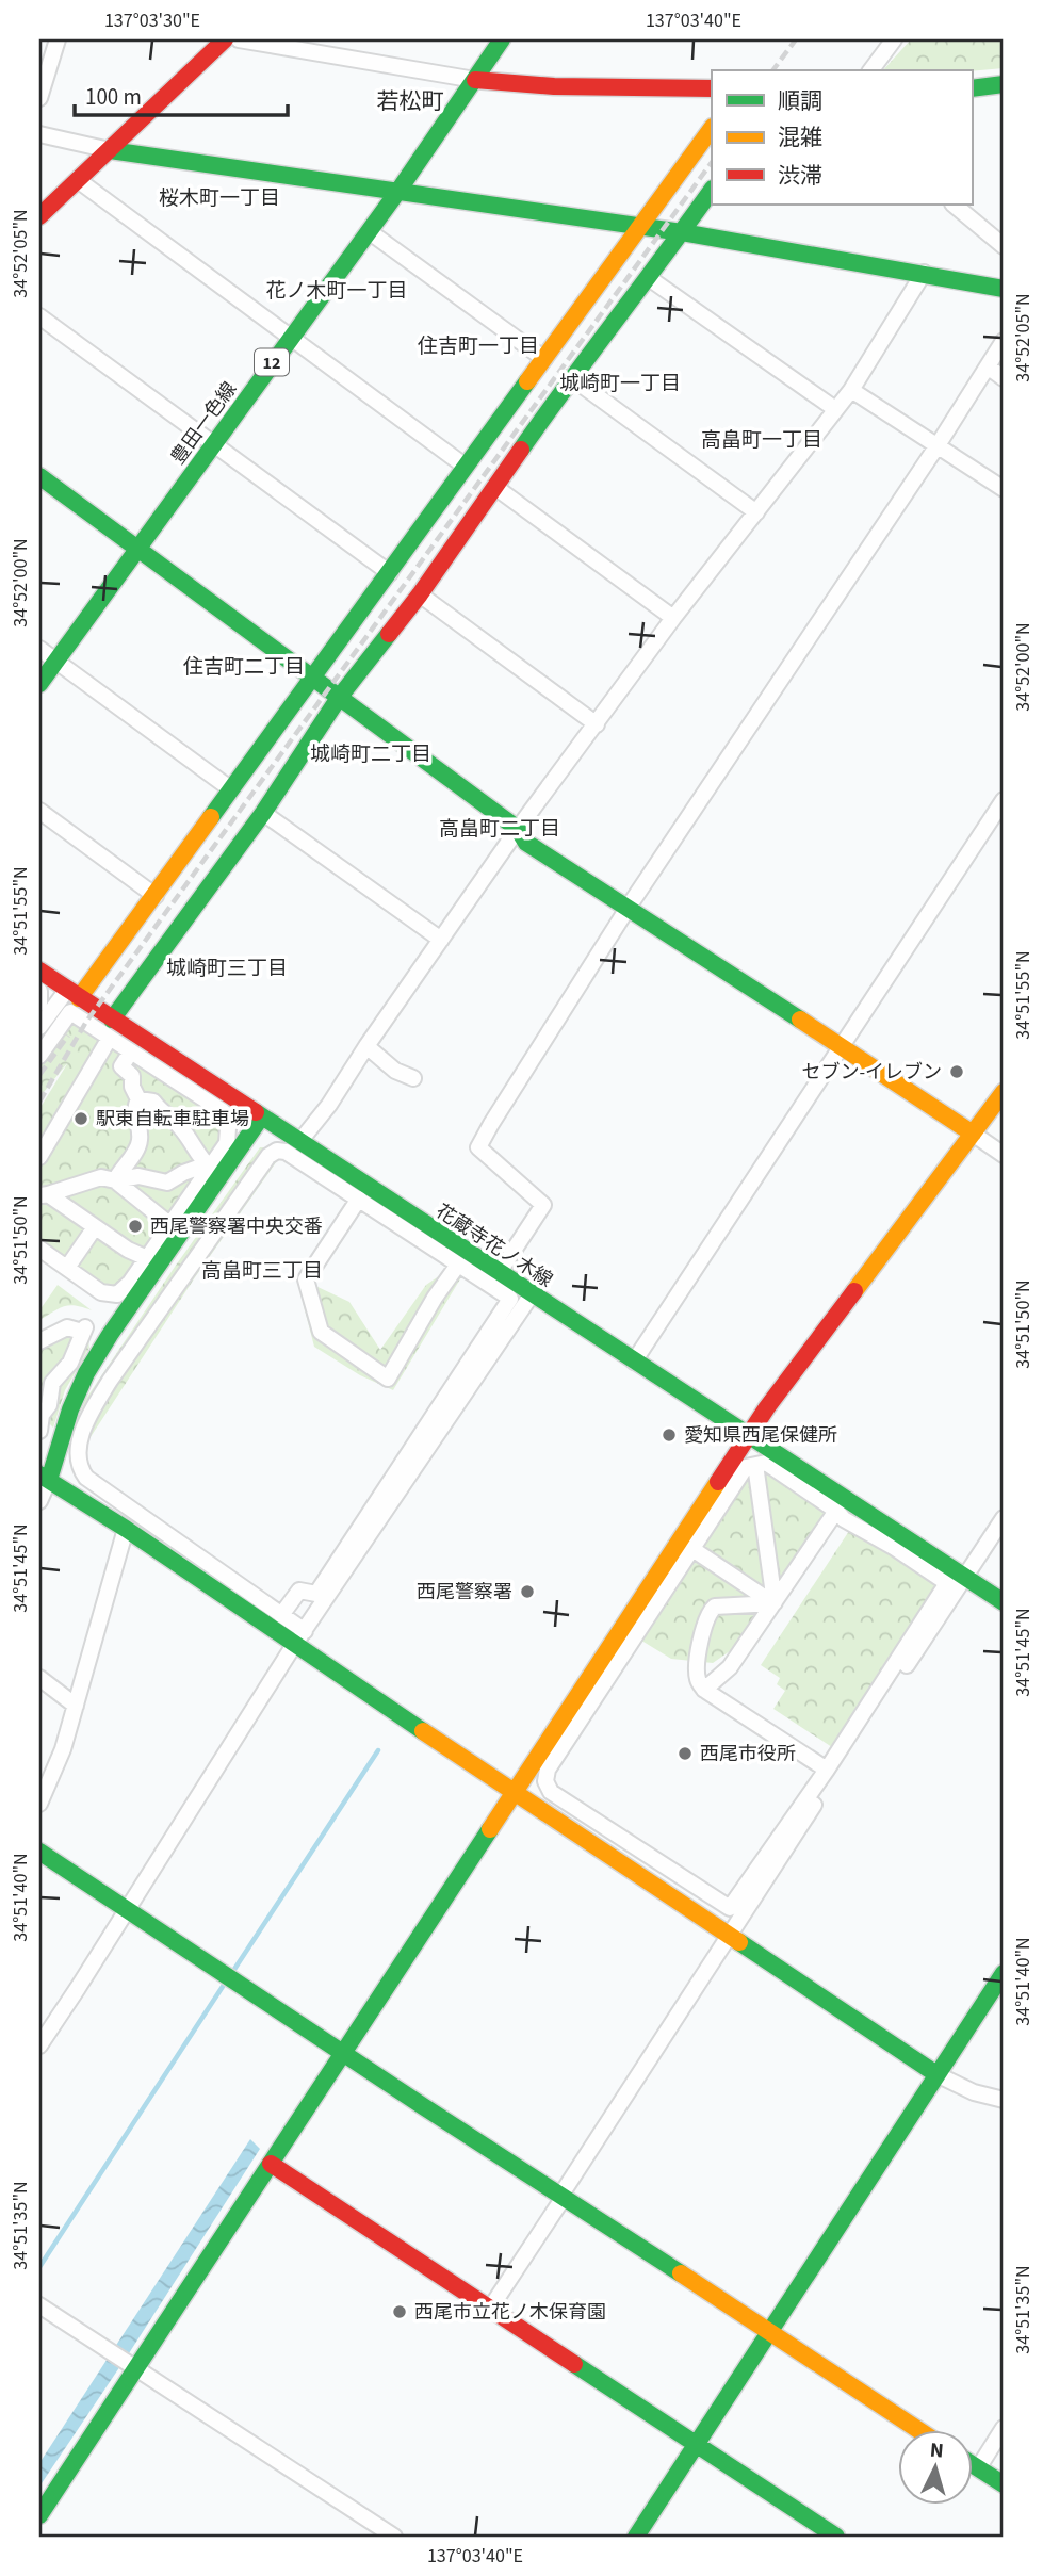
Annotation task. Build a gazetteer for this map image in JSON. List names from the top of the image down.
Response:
{
  "streets": {
    "street": ["12", "豊田一色線", "花蔵寺花ノ木線"]
  },
  "districts": [
    "若松町",
    "桜木町一丁目",
    "花ノ木町一丁目",
    "住吉町一丁目",
    "城崎町一丁目",
    "高畠町一丁目",
    "住吉町二丁目",
    "城崎町二丁目",
    "高畠町二丁目",
    "城崎町三丁目",
    "高畠町三丁目"
  ],
  "places": [
    "セブン-イレブン",
    "駅東自転車駐車場",
    "西尾警察署中央交番",
    "愛知県西尾保健所",
    "西尾警察署",
    "西尾市役所",
    "西尾市立花ノ木保育園"
  ],
  "legend": ["順調", "混雑", "渋滞"],
  "scale_bar": "100 m",
  "north": "top",
  "coordinates": [
    "137°03'30\"E",
    "137°03'40\"E",
    "34°52'05\"N",
    "34°52'00\"N",
    "34°51'55\"N",
    "34°51'50\"N",
    "34°51'45\"N",
    "34°51'40\"N",
    "34°51'35\"N"
  ]
}
